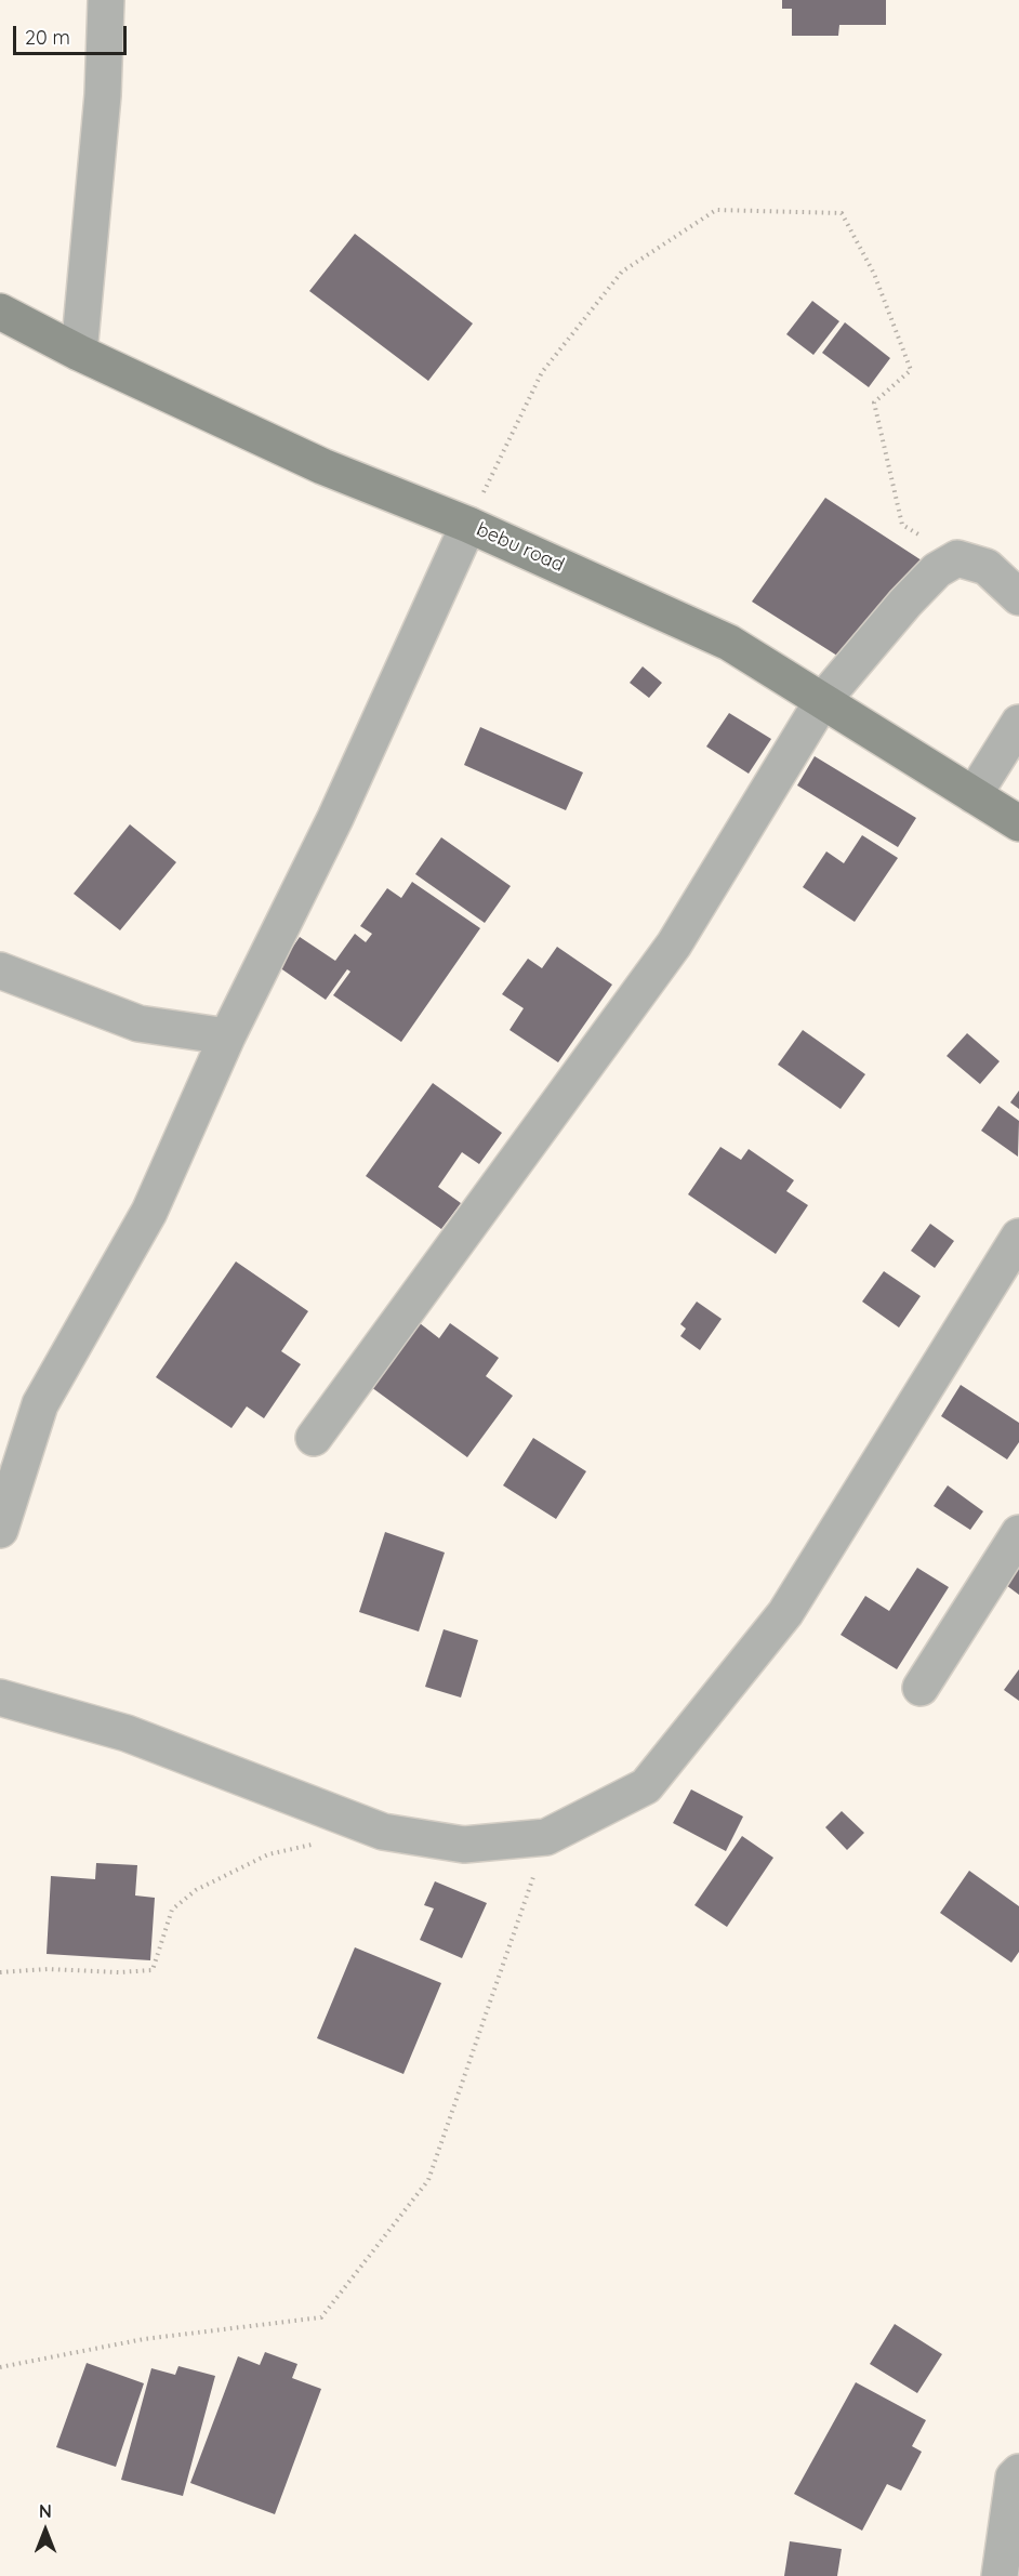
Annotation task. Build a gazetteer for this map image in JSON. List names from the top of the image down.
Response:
{
  "streets": {
    "street": ["bebu road"]
  },
  "scale_bar": "20 m",
  "north": "top"
}
